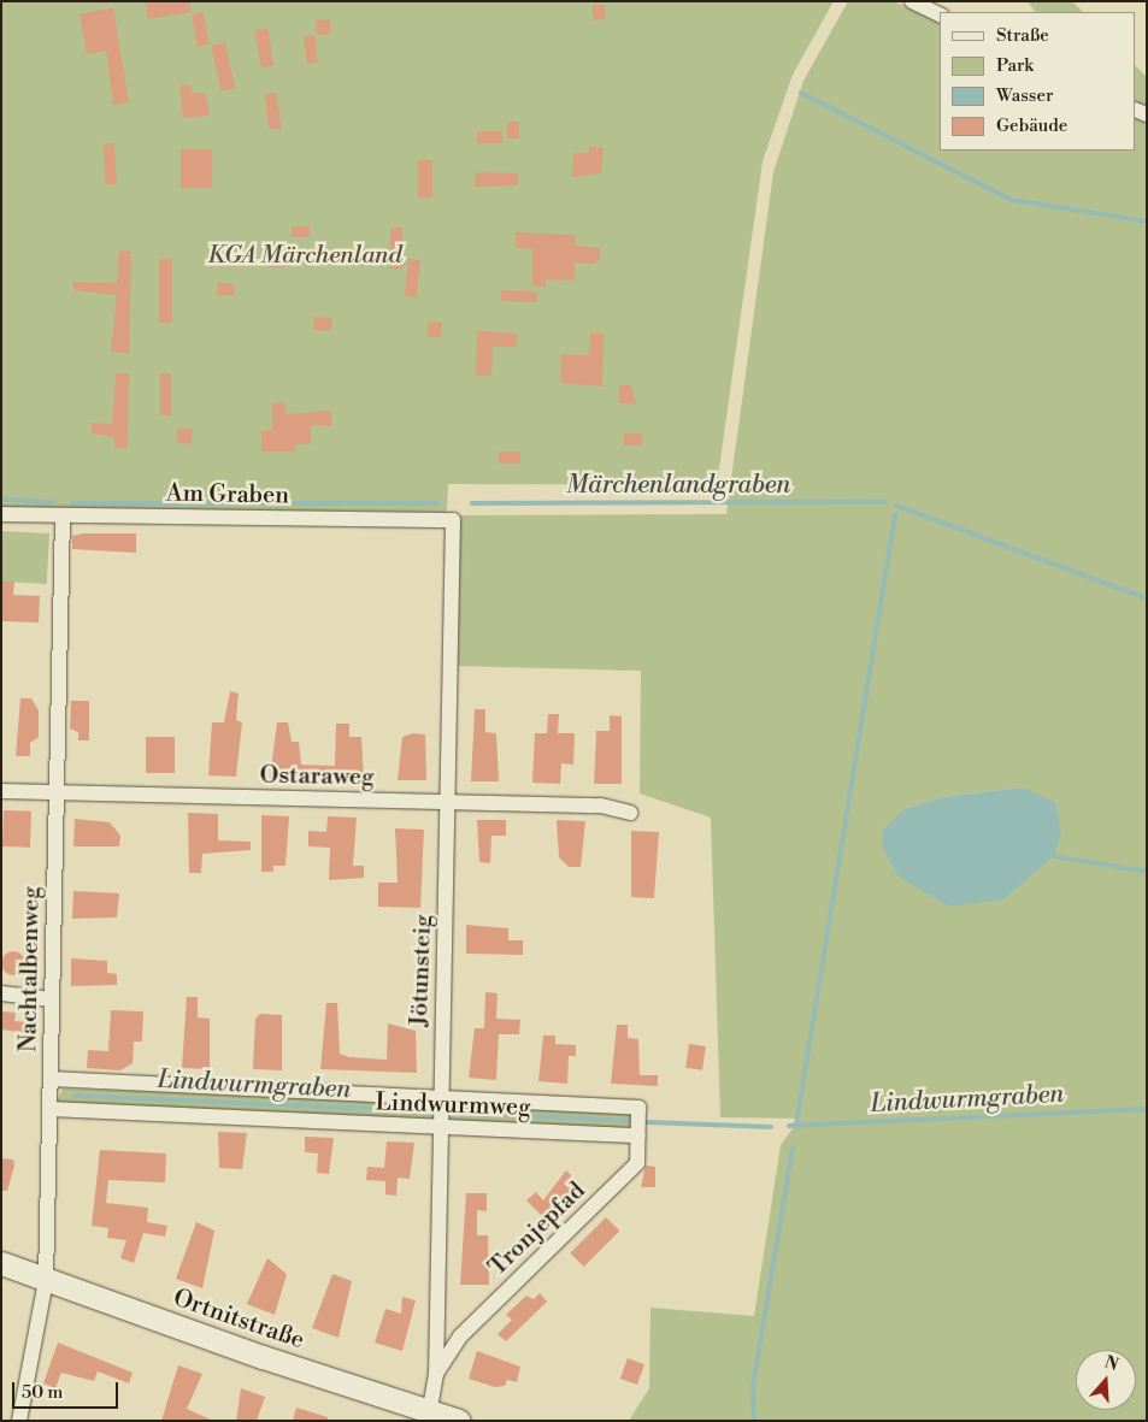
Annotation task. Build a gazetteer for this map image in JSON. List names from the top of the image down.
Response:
{
  "streets": {
    "street": [
      "Am Graben",
      "Ostaraweg",
      "Nachtalbenweg",
      "Jötunsteig",
      "Lindwurmweg",
      "Tronjepfad",
      "Ortnitstraße"
    ]
  },
  "crossings": [
    ["Am Graben", "Nachtalbenweg"],
    ["Am Graben", "Jötunsteig"],
    ["Ostaraweg", "Nachtalbenweg"],
    ["Ostaraweg", "Jötunsteig"],
    ["Nachtalbenweg", "Lindwurmweg"],
    ["Nachtalbenweg", "Ortnitstraße"],
    ["Jötunsteig", "Lindwurmweg"],
    ["Jötunsteig", "Tronjepfad"],
    ["Jötunsteig", "Ortnitstraße"],
    ["Lindwurmweg", "Tronjepfad"]
  ],
  "water": ["Märchenlandgraben", "Lindwurmgraben"],
  "parks": ["KGA Märchenland"],
  "legend": [
    "Straße",
    "Park",
    "Wasser",
    "Gebäude"
  ],
  "scale_bar": "50 m",
  "north": "top"
}
